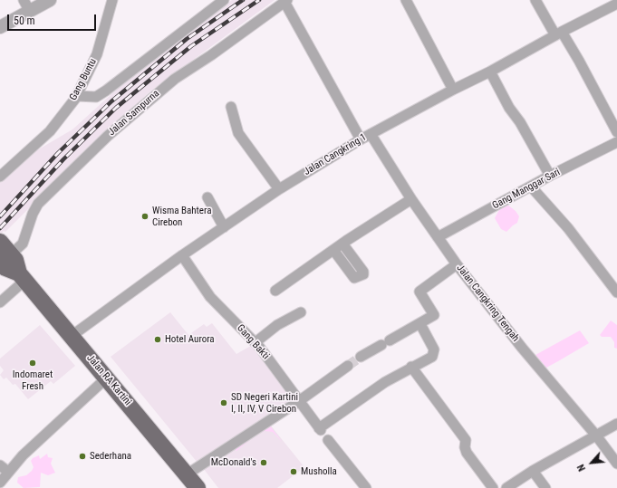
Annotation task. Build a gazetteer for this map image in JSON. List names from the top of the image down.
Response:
{
  "streets": {
    "main road": ["Jalan RA Kartini"],
    "street": [
      "Gang Buntu",
      "Jalan Sampurna",
      "Jalan Cangkring 1",
      "Gang Manggar Sari",
      "Jalan Cangkring Tengah",
      "Gang Bakti"
    ]
  },
  "crossings": [
    ["Jalan Sampurna", "Jalan RA Kartini"],
    ["Jalan Cangkring 1", "Jalan Cangkring Tengah"],
    ["Jalan Cangkring 1", "Gang Bakti"],
    ["Jalan Cangkring 1", "Jalan RA Kartini"],
    ["Gang Manggar Sari", "Jalan Cangkring Tengah"]
  ],
  "places": [
    "Wisma Bahtera Cirebon",
    "Hotel Aurora",
    "Indomaret Fresh",
    "SD Negeri Kartini I, II, IV, V Cirebon",
    "Sederhana",
    "McDonald's",
    "Musholla"
  ],
  "scale_bar": "50 m",
  "north": "bottom left"
}
